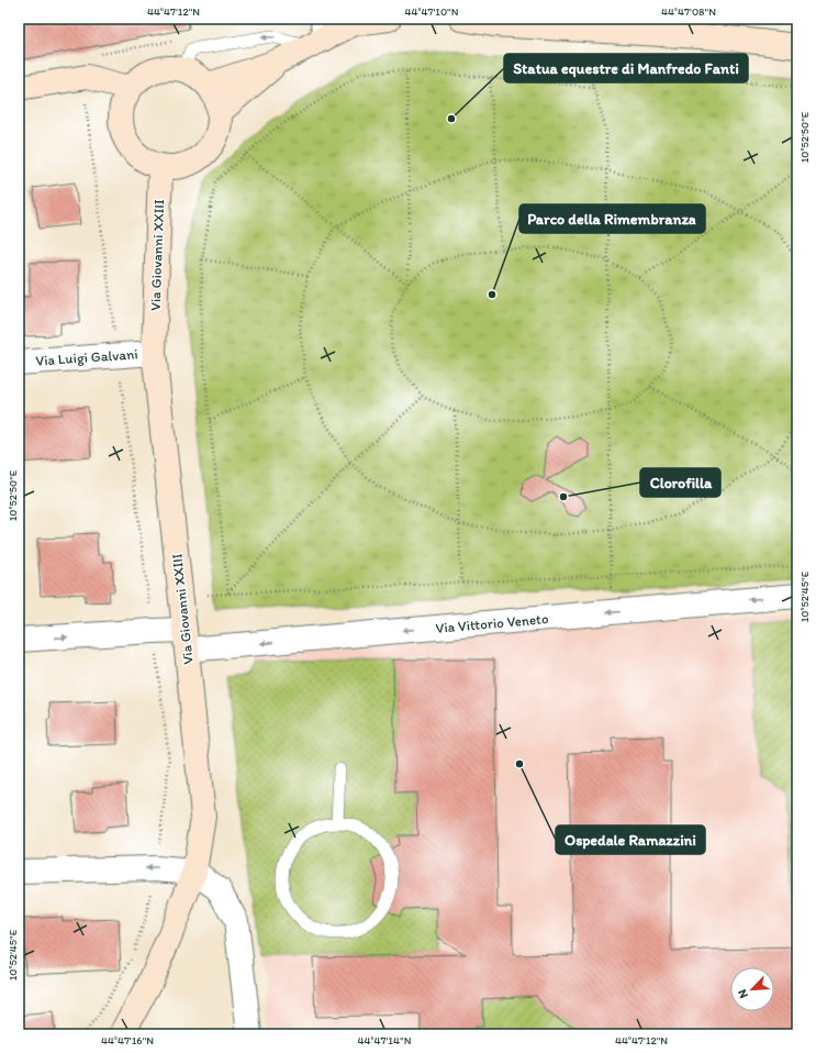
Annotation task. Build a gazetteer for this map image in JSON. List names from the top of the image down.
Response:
{
  "streets": {
    "street": ["Via Giovanni XXIII", "Via Luigi Galvani", "Via Vittorio Veneto"]
  },
  "crossings": [
    ["Via Giovanni XXIII", "Via Luigi Galvani"],
    ["Via Giovanni XXIII", "Via Vittorio Veneto"]
  ],
  "places": [
    "Statua equestre di Manfredo Fanti",
    "Parco della Rimembranza",
    "Clorofilla",
    "Ospedale Ramazzini"
  ],
  "north": "bottom left",
  "coordinates": [
    "44°47'12\"N",
    "44°47'10\"N",
    "44°47'08\"N",
    "10°52'50\"E",
    "10°52'45\"E",
    "44°47'16\"N",
    "44°47'14\"N"
  ]
}
